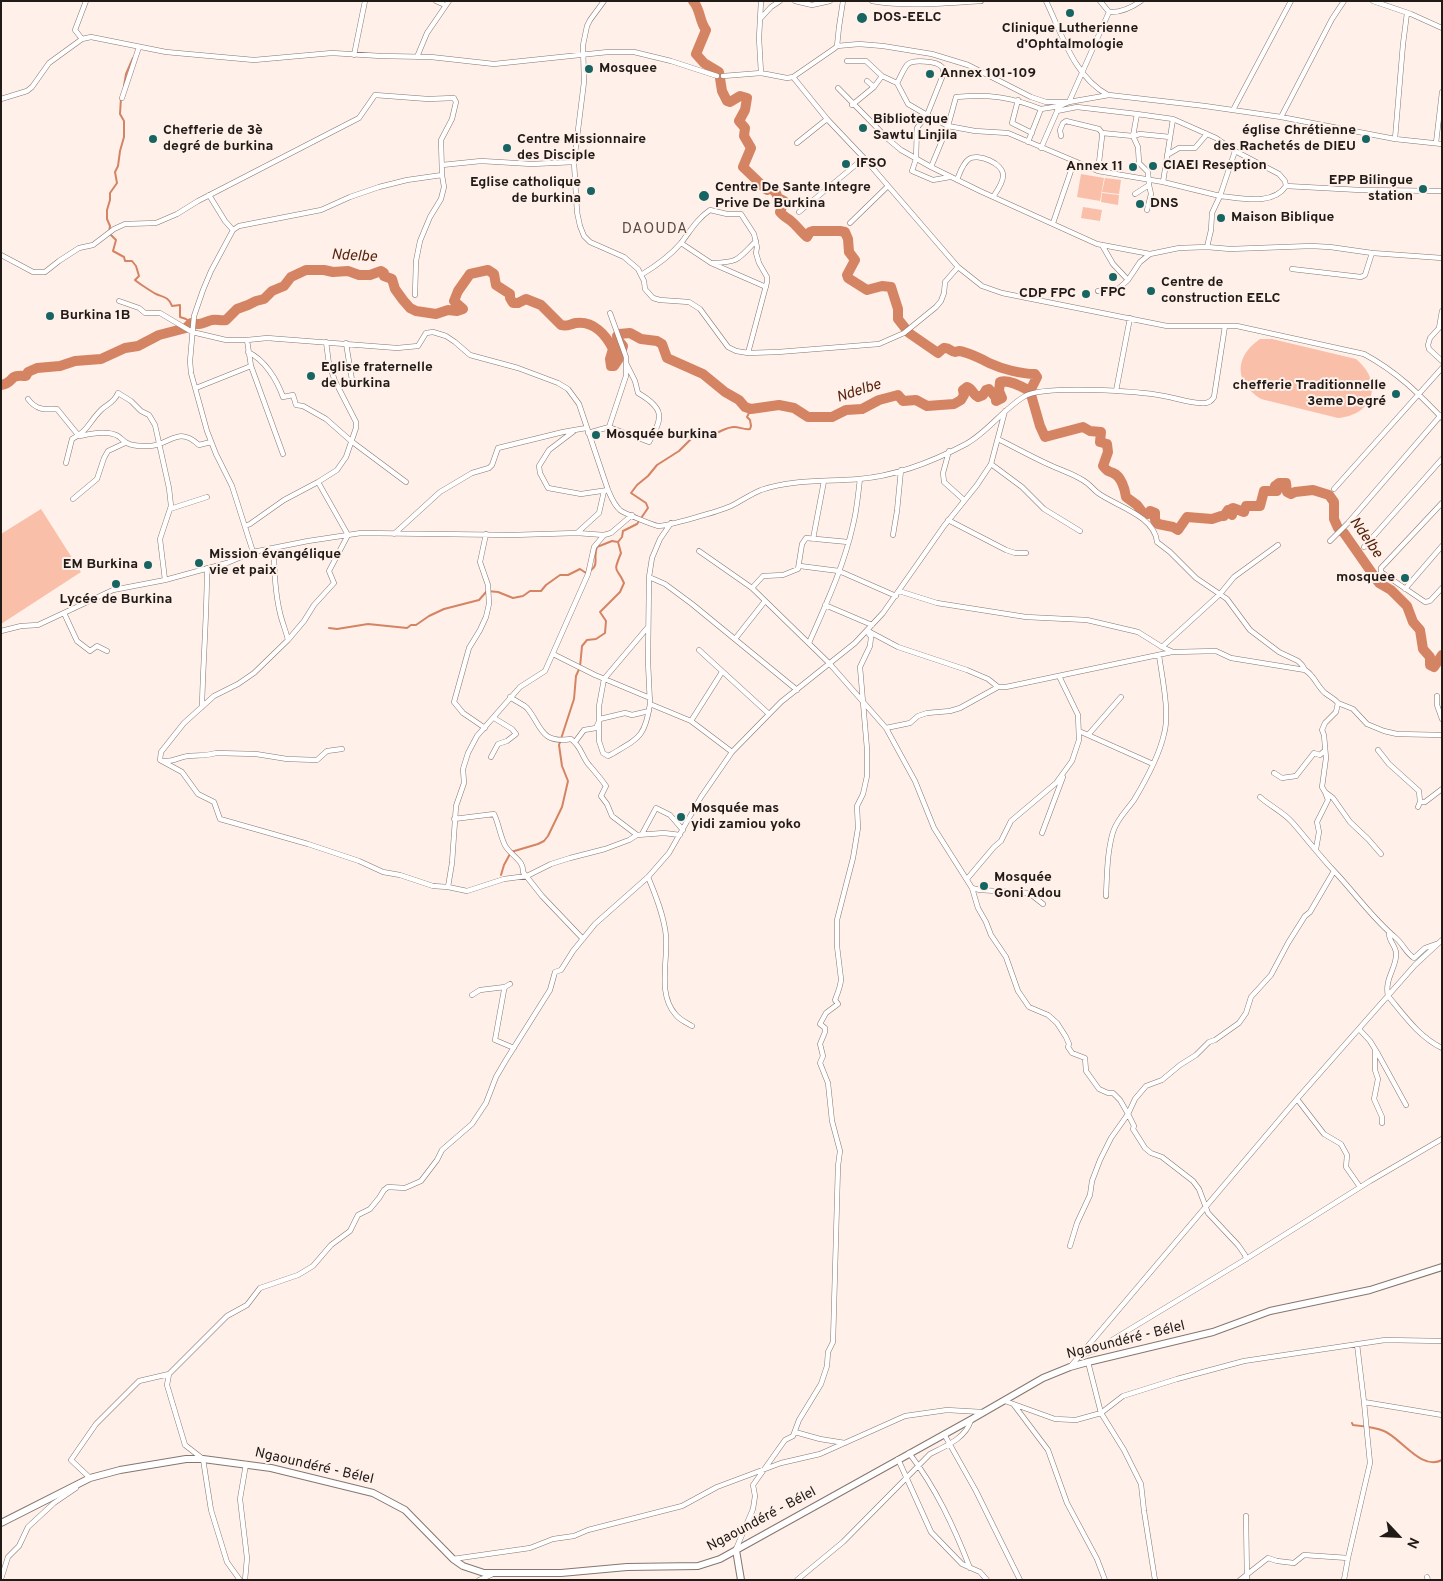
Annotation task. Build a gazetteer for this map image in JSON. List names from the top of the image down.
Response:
{
  "streets": {
    "main road": ["Ngaoundéré - Bélel"]
  },
  "districts": ["DAOUDA"],
  "water": ["Ndelbe"],
  "places": [
    "Clinique Lutherienne d'Ophtalmologie",
    "DOS-EELC",
    "Mosquee",
    "Annex 101-109",
    "Biblioteque Sawtu Linjila",
    "Chefferie de 3è degré de burkina",
    "église Chrétienne des Rachetés de DIEU",
    "Centre Missionnaire des Disciple",
    "IFSO",
    "CIAEI Reseption",
    "Annex 11",
    "EPP Bilingue station",
    "Eglise catholique de burkina",
    "Centre De Sante Integre Prive De Burkina",
    "DNS",
    "Maison Biblique",
    "FPC",
    "Centre de construction EELC",
    "CDP FPC",
    "Burkina 1B",
    "Eglise fraternelle de burkina",
    "chefferie Traditionnelle 3eme Degré",
    "Mosquée burkina",
    "Mission évangélique vie et paix",
    "EM Burkina",
    "mosquee",
    "Lycée de Burkina",
    "Mosquée mas yidi zamiou yoko",
    "Mosquée Goni Adou"
  ],
  "north": "bottom right"
}
